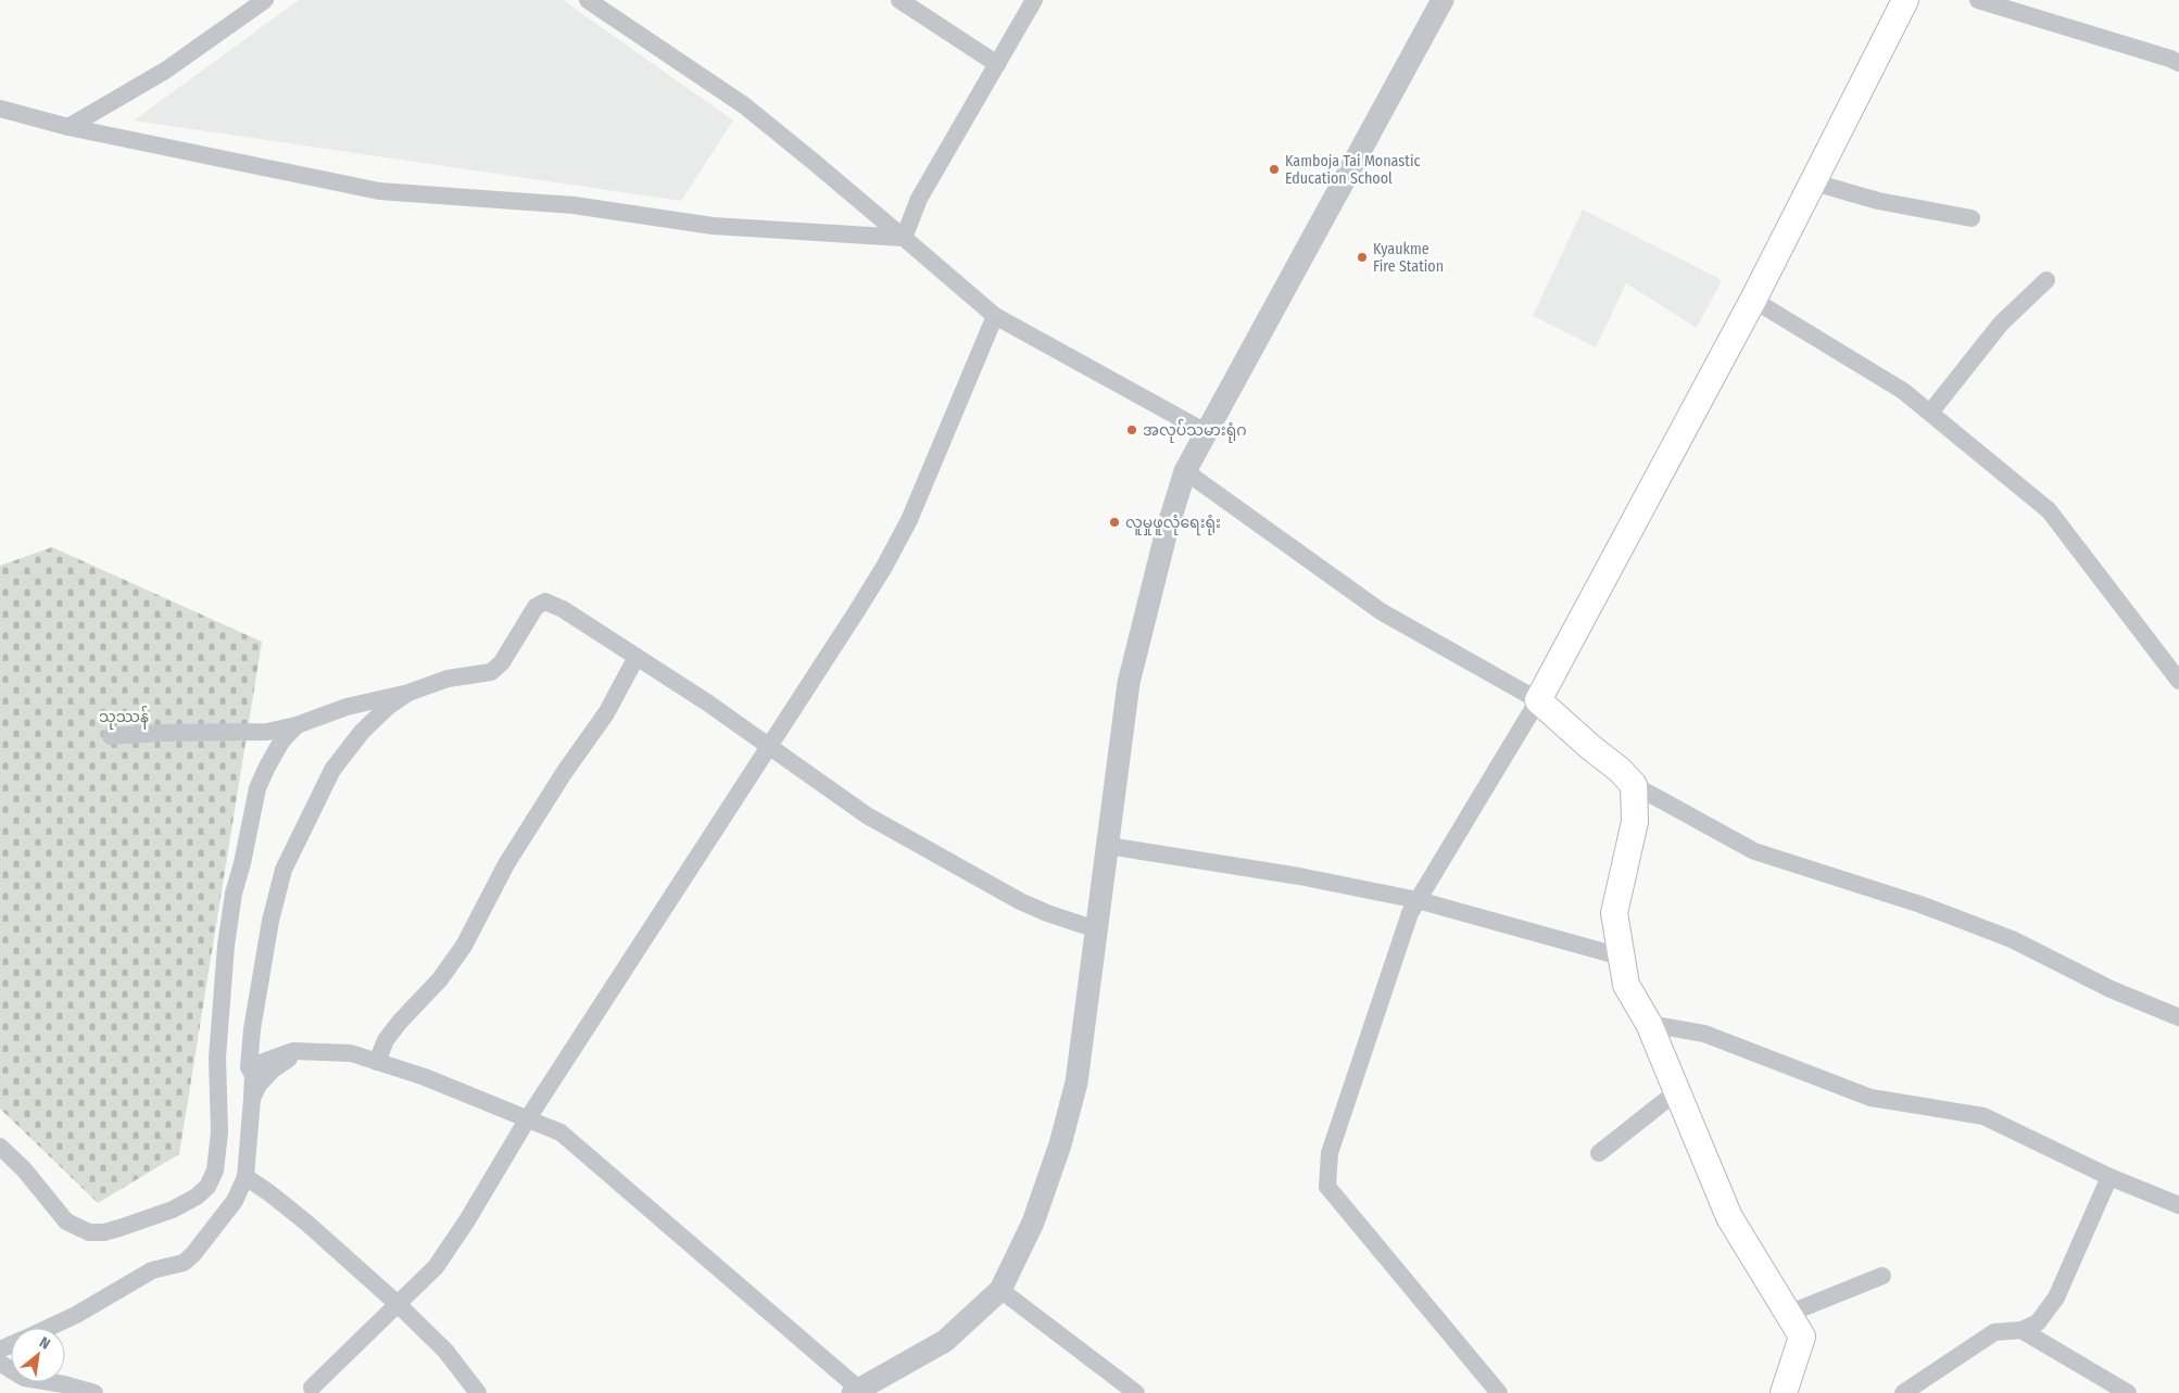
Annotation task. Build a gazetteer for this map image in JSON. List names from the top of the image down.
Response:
{
  "parks": ["သုဿန်"],
  "places": [
    "Kamboja Tai Monastic Education School",
    "Kyaukme Fire Station",
    "အလုပ်သမားရုံဂ",
    "လူမှုဖူလုံရေးရုံး"
  ],
  "north": "top right"
}
